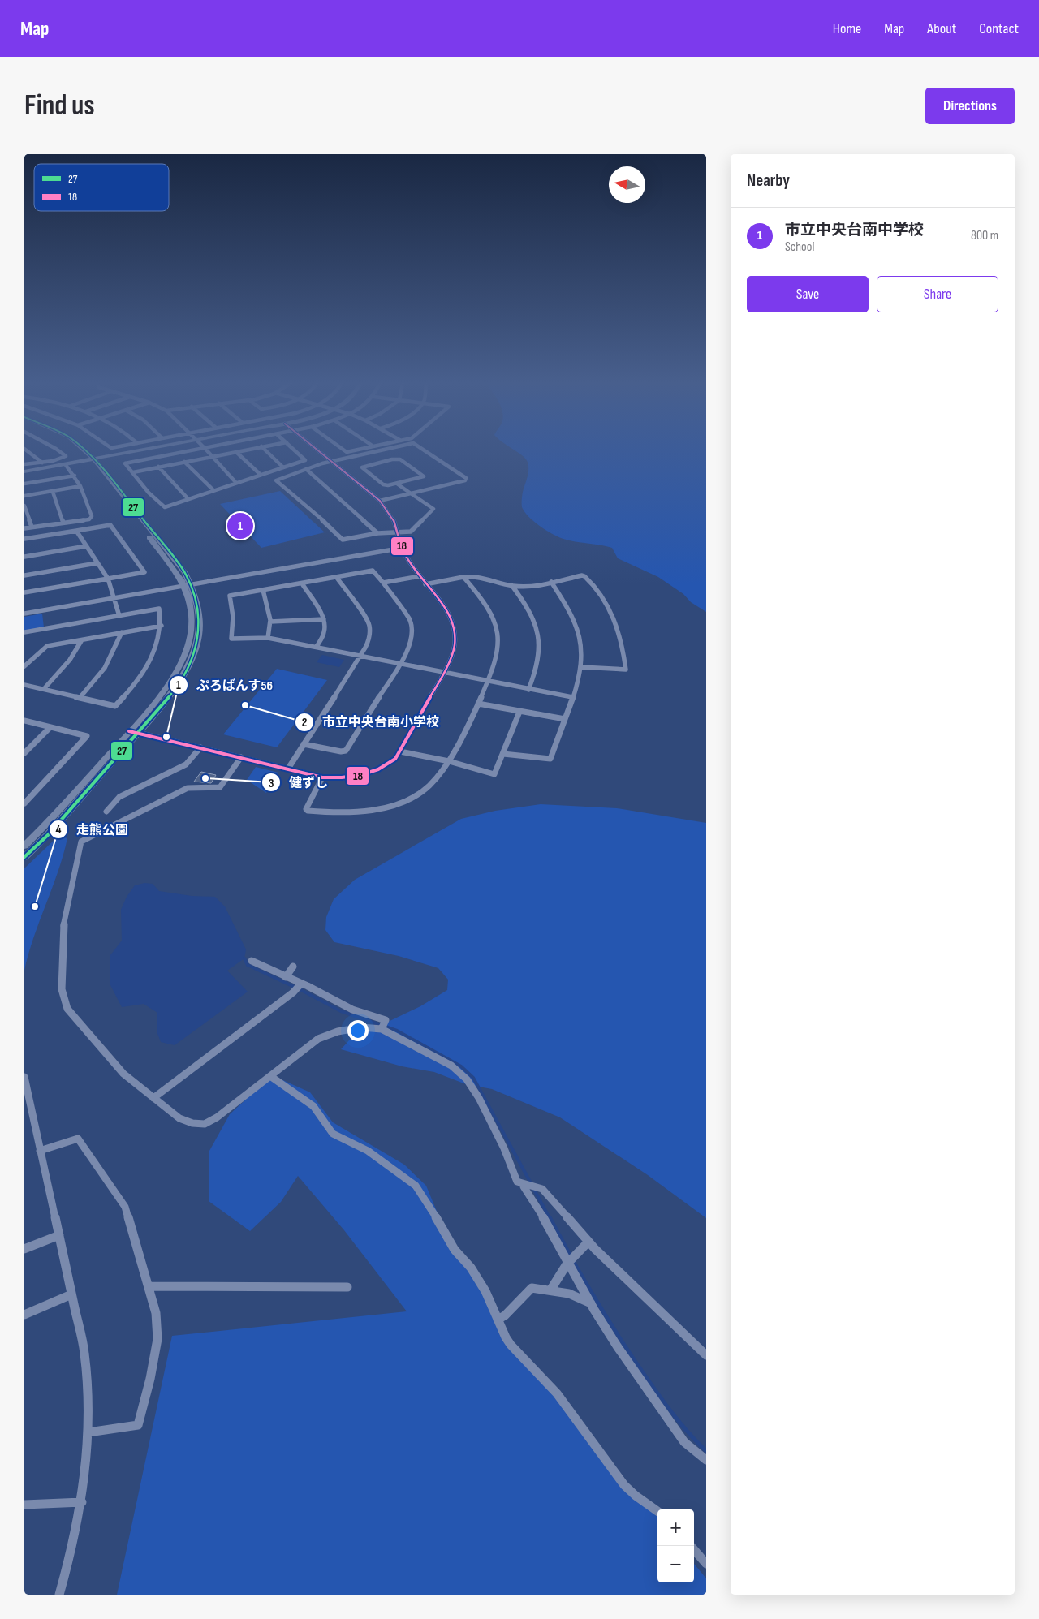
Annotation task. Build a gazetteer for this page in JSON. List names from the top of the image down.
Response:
{
  "places": [
    "市立中央台南小学校",
    "ぷろばんす56",
    "健ずし",
    "走熊公園"
  ],
  "lines": ["transit line 27", "transit line 18"],
  "legend": ["27", "18"],
  "north": "left",
  "page": {
    "header": "Map",
    "nav": [
      "Home",
      "Map",
      "About",
      "Contact"
    ],
    "buttons": [
      "Directions",
      ["Save", "Share"]
    ],
    "title": "Find us",
    "heading": "Nearby",
    "list": [
      {
        "mark": "1",
        "name": "市立中央台南中学校",
        "note": "School",
        "value": "800 m"
      }
    ],
    "pins": "1",
    "map_buttons": ["+", "−"]
  }
}
